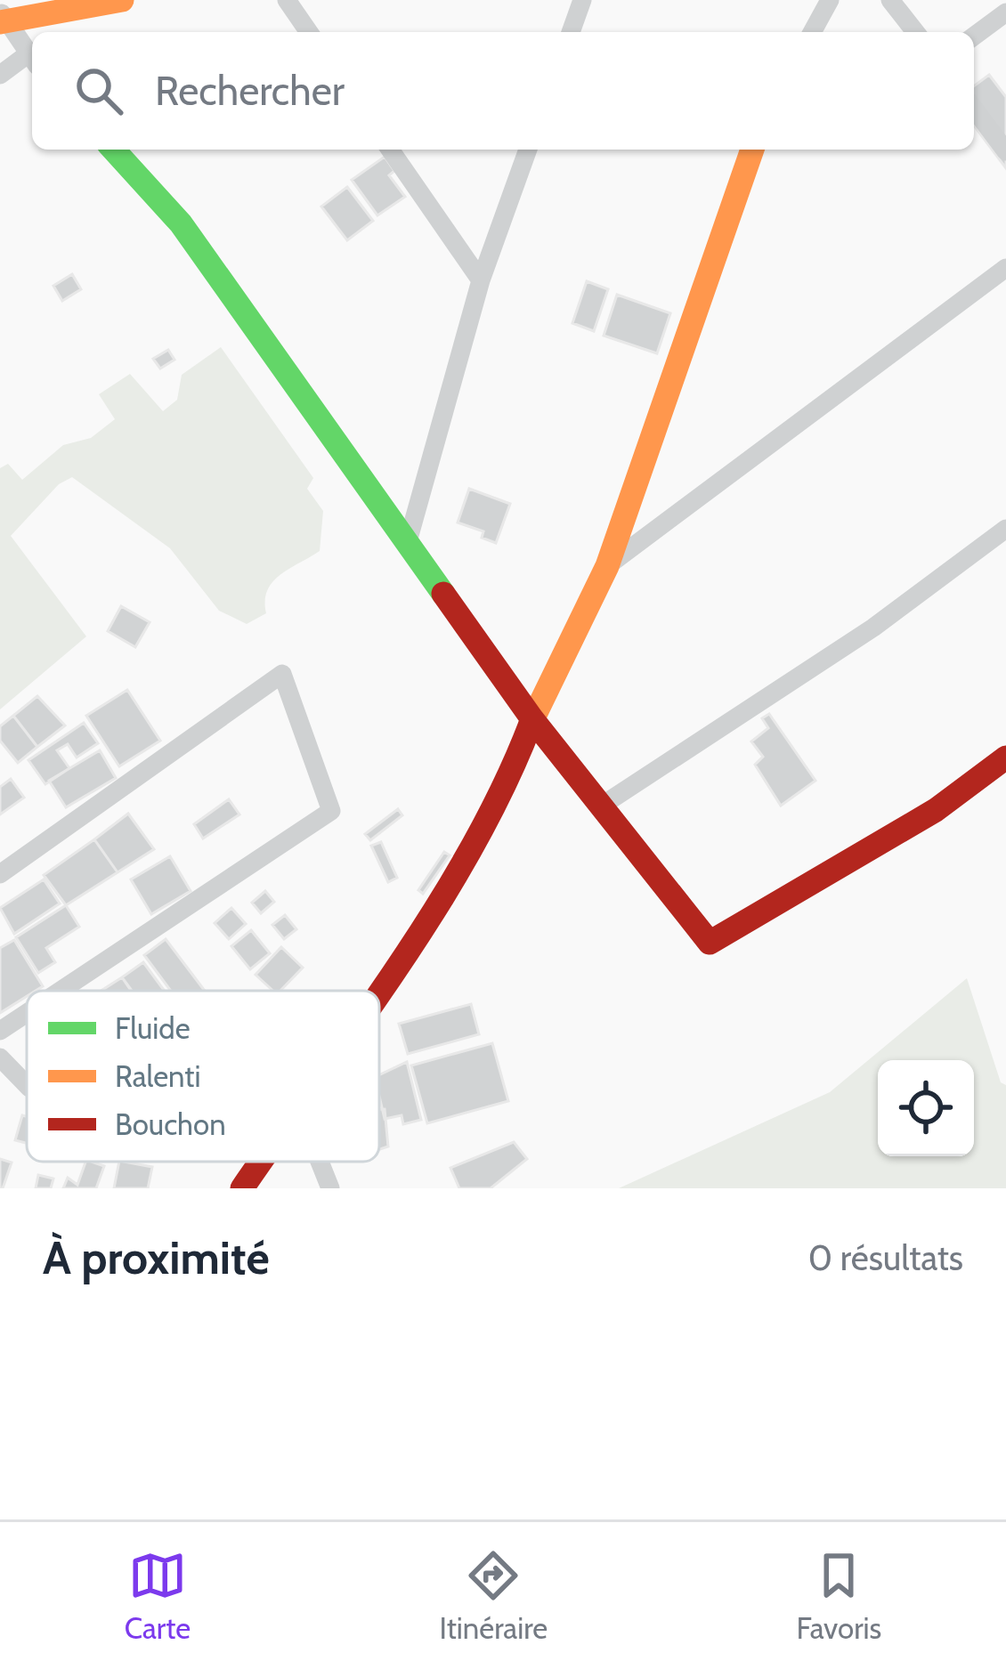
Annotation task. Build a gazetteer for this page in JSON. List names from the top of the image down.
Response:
{
  "legend": ["Fluide", "Ralenti", "Bouchon"],
  "page": {
    "search": "Rechercher",
    "heading": ["À proximité", "0 résultats"],
    "nav": ["Carte", "Itinéraire", "Favoris"]
  }
}
